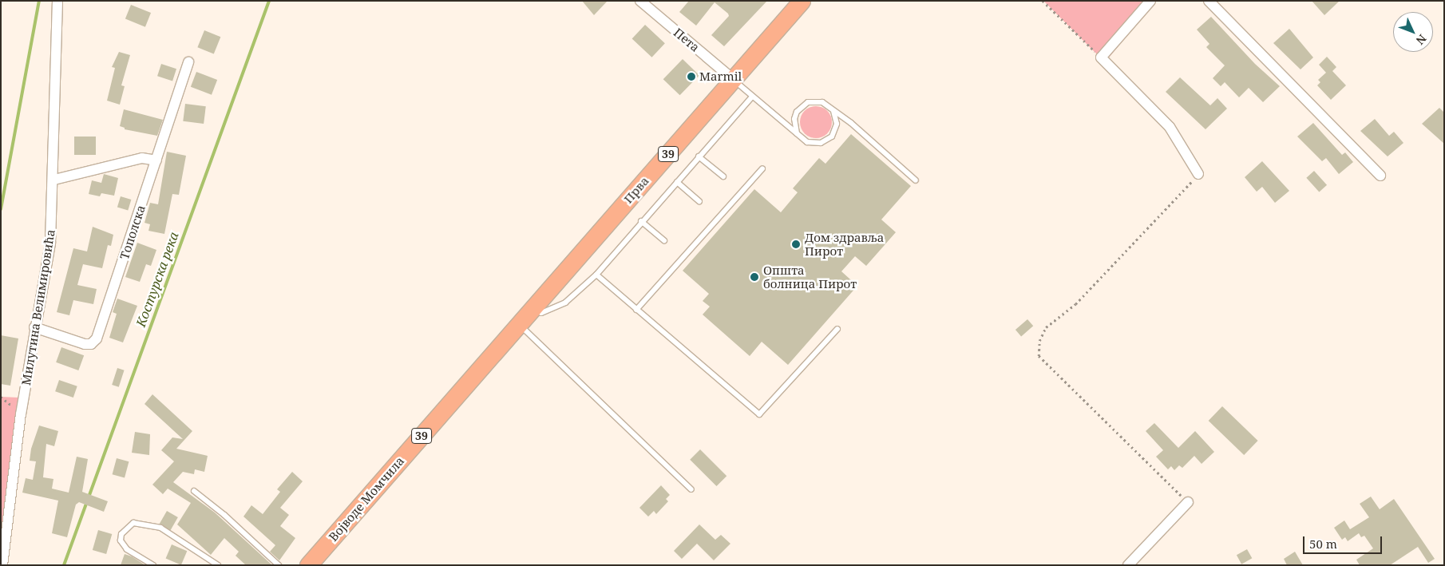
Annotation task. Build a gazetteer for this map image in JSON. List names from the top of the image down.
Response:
{
  "streets": {
    "main road": ["39", "Прва", "Војводе Момчила"],
    "street": ["Пета", "Тополска", "Милутина Велимировића"]
  },
  "crossings": [
    ["Пета", "Прва"],
    ["Прва", "Војводе Момчила"],
    ["Тополска", "Милутина Велимировића"]
  ],
  "water": ["Костурска река"],
  "places": ["Marmil", "Дом здравља Пирот", "Општа болница Пирот"],
  "scale_bar": "50 m",
  "north": "bottom right"
}
